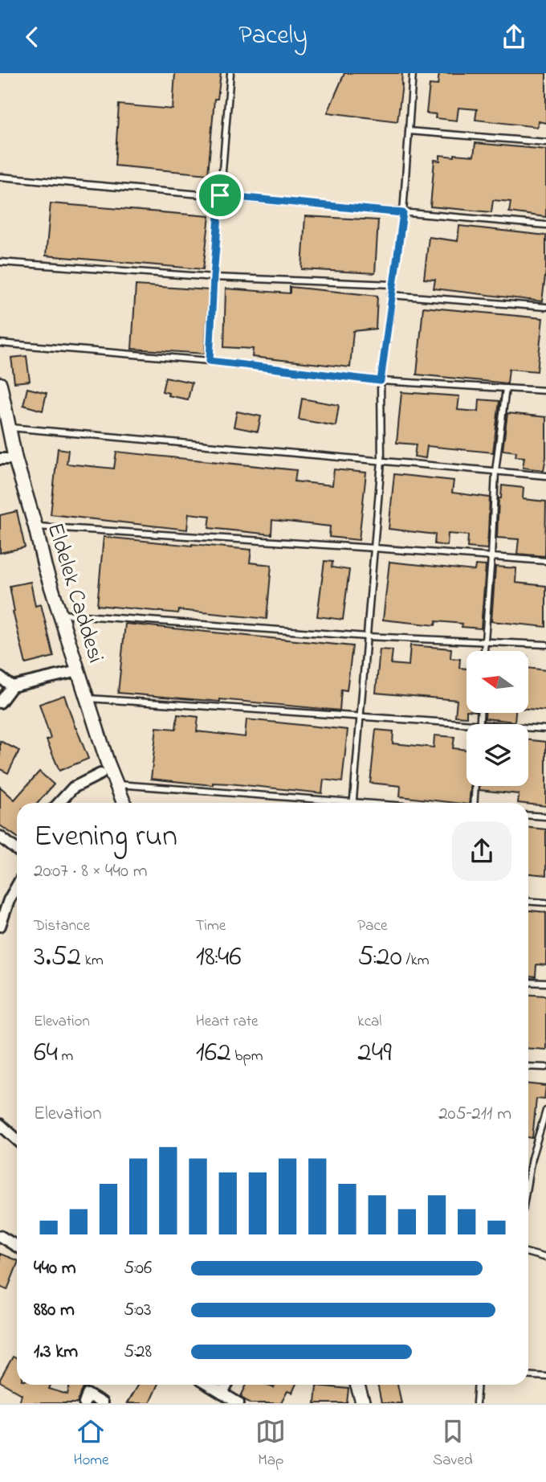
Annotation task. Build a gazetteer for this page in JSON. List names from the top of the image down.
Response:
{
  "streets": {
    "street": ["Eldelek Caddesi"]
  },
  "north": "left",
  "page": {
    "header": "Pacely",
    "heading": ["Evening run", "20:07 · 8 × 440 m"],
    "stats": [
      ["Distance", "3.52 km"],
      ["Time", "18:46"],
      ["Pace", "5:20 /km"],
      ["Elevation", "64 m"],
      ["Heart rate", "162 bpm"],
      ["kcal", "249"]
    ],
    "chart": ["Elevation", "205–211 m"],
    "list": [
      {
        "name": "440 m",
        "note": "5:06"
      },
      {
        "name": "880 m",
        "note": "5:03"
      },
      {
        "name": "1.3 km",
        "note": "5:28"
      }
    ],
    "tabs": ["Home", "Map", "Saved"]
  }
}
